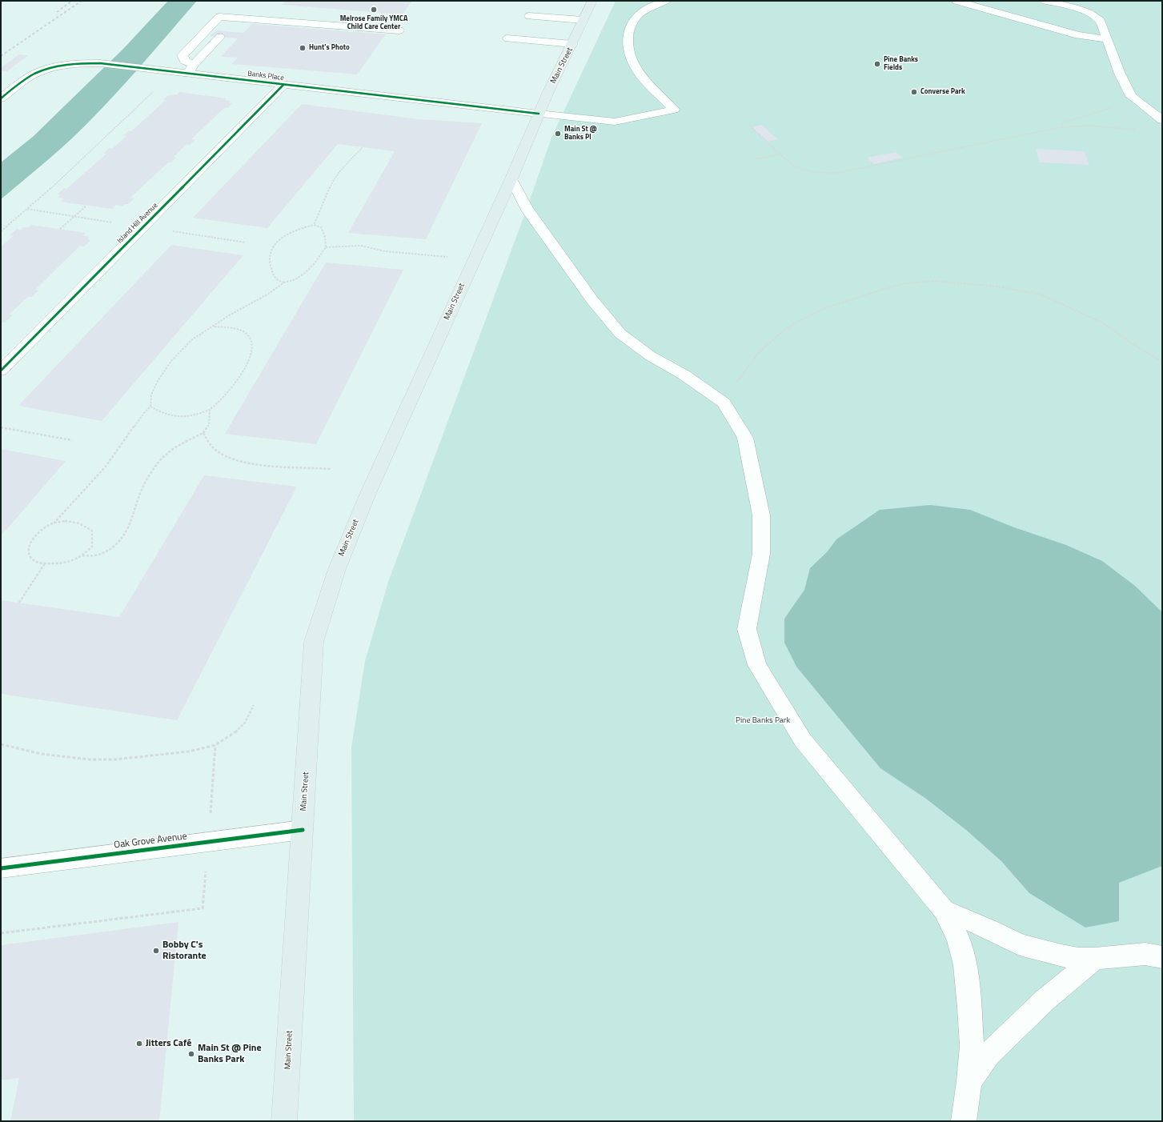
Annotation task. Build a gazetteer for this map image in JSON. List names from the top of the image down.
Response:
{
  "streets": {
    "main road": ["Main Street"],
    "street": ["Banks Place", "Island Hill Avenue", "Oak Grove Avenue"]
  },
  "crossings": [
    ["Main Street", "Banks Place"],
    ["Main Street", "Oak Grove Avenue"],
    ["Banks Place", "Island Hill Avenue"]
  ],
  "parks": ["Pine Banks Park"],
  "places": [
    "Melrose Family YMCA Child Care Center",
    "Hunt's Photo",
    "Pine Banks Fields",
    "Converse Park",
    "Main St @ Banks Pl",
    "Bobby C's Ristorante",
    "Jitters Café",
    "Main St @ Pine Banks Park"
  ]
}
